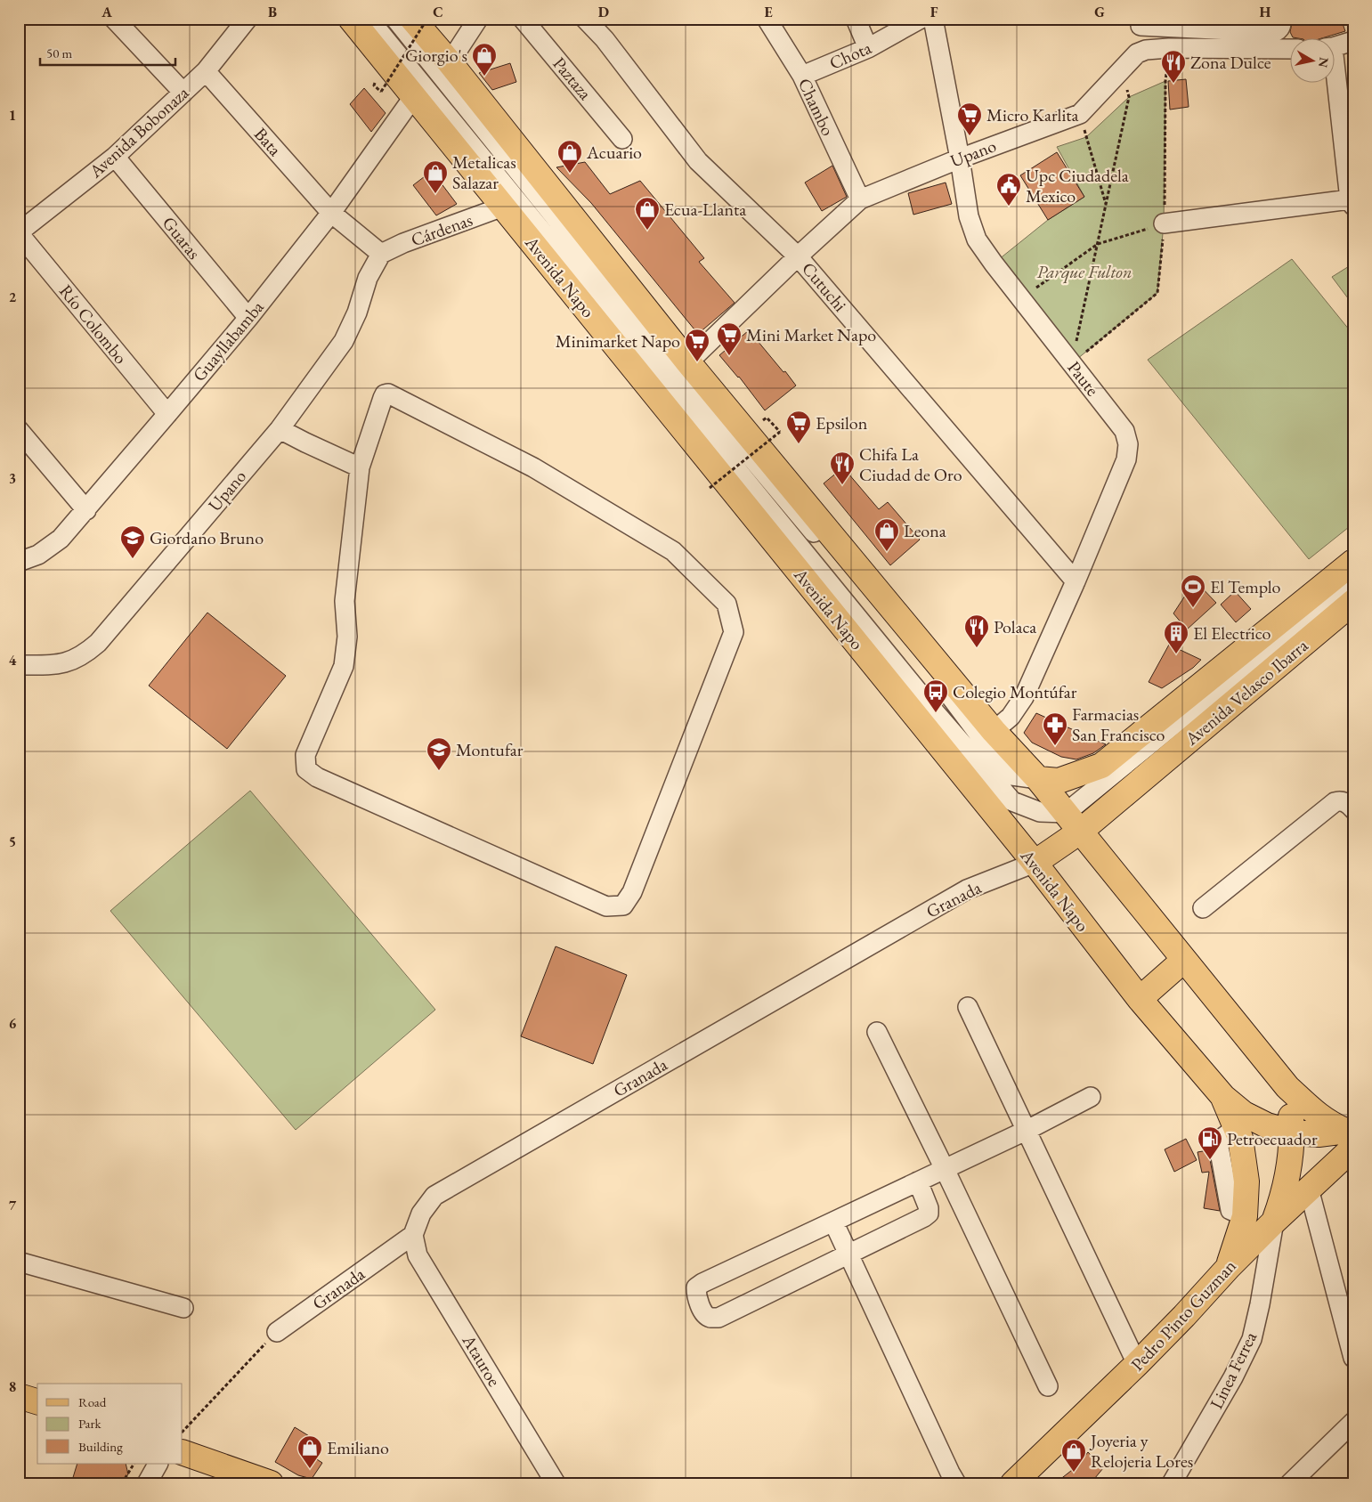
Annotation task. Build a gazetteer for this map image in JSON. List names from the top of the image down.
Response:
{
  "streets": {
    "main road": ["Avenida Napo", "Avenida Velasco Ibarra", "Pedro Pinto Guzman"],
    "street": [
      "Chota",
      "Paztaza",
      "Chambo",
      "Avenida Bobonaza",
      "Bata",
      "Upano",
      "Cárdenas",
      "Guaras",
      "Cutuchi",
      "Río Colombo",
      "Guayllabamba",
      "Paute",
      "Granada",
      "Atauroe",
      "Linea Ferrea"
    ]
  },
  "crossings": [
    ["Chota", "Chambo"],
    ["Chambo", "Upano"],
    ["Avenida Bobonaza", "Bata"],
    ["Avenida Bobonaza", "Guaras"],
    ["Avenida Bobonaza", "Río Colombo"],
    ["Bata", "Upano"],
    ["Bata", "Cárdenas"],
    ["Bata", "Guayllabamba"],
    ["Upano", "Cárdenas"],
    ["Upano", "Cutuchi"],
    ["Upano", "Paute"],
    ["Cárdenas", "Avenida Napo"],
    ["Guaras", "Guayllabamba"],
    ["Avenida Napo", "Guayllabamba"],
    ["Avenida Napo", "Avenida Velasco Ibarra"],
    ["Avenida Napo", "Granada"],
    ["Avenida Napo", "Pedro Pinto Guzman"],
    ["Cutuchi", "Paute"],
    ["Río Colombo", "Guayllabamba"],
    ["Avenida Velasco Ibarra", "Granada"],
    ["Granada", "Atauroe"],
    ["Pedro Pinto Guzman", "Linea Ferrea"]
  ],
  "parks": ["Parque Fulton"],
  "places": {
    "shop": [
      "Giorgio's",
      "Acuario",
      "Metalicas Salazar",
      "Ecua-Llanta",
      "Leona",
      "Emiliano",
      "Joyeria y Relojeria Lores"
    ],
    "restaurant": ["Zona Dulce", "Chifa La Ciudad de Oro", "Polaca"],
    "supermarket": [
      "Micro Karlita",
      "Mini Market Napo",
      "Minimarket Napo",
      "Epsilon"
    ],
    "public building": ["Upc Ciudadela Mexico"],
    "school or university": ["Giordano Bruno", "Montufar"],
    "sports": ["El Templo"],
    "building": ["El Electrico"],
    "bus stop": ["Colegio Montúfar"],
    "pharmacy": ["Farmacias San Francisco"],
    "fuel station": ["Petroecuador"]
  },
  "legend": ["Road", "Park", "Building"],
  "scale_bar": "50 m",
  "north": "right",
  "grid": {
    "columns": [
      "A",
      "B",
      "C",
      "D",
      "E",
      "F",
      "G",
      "H"
    ],
    "rows": [
      "1",
      "2",
      "3",
      "4",
      "5",
      "6",
      "7",
      "8"
    ]
  }
}
